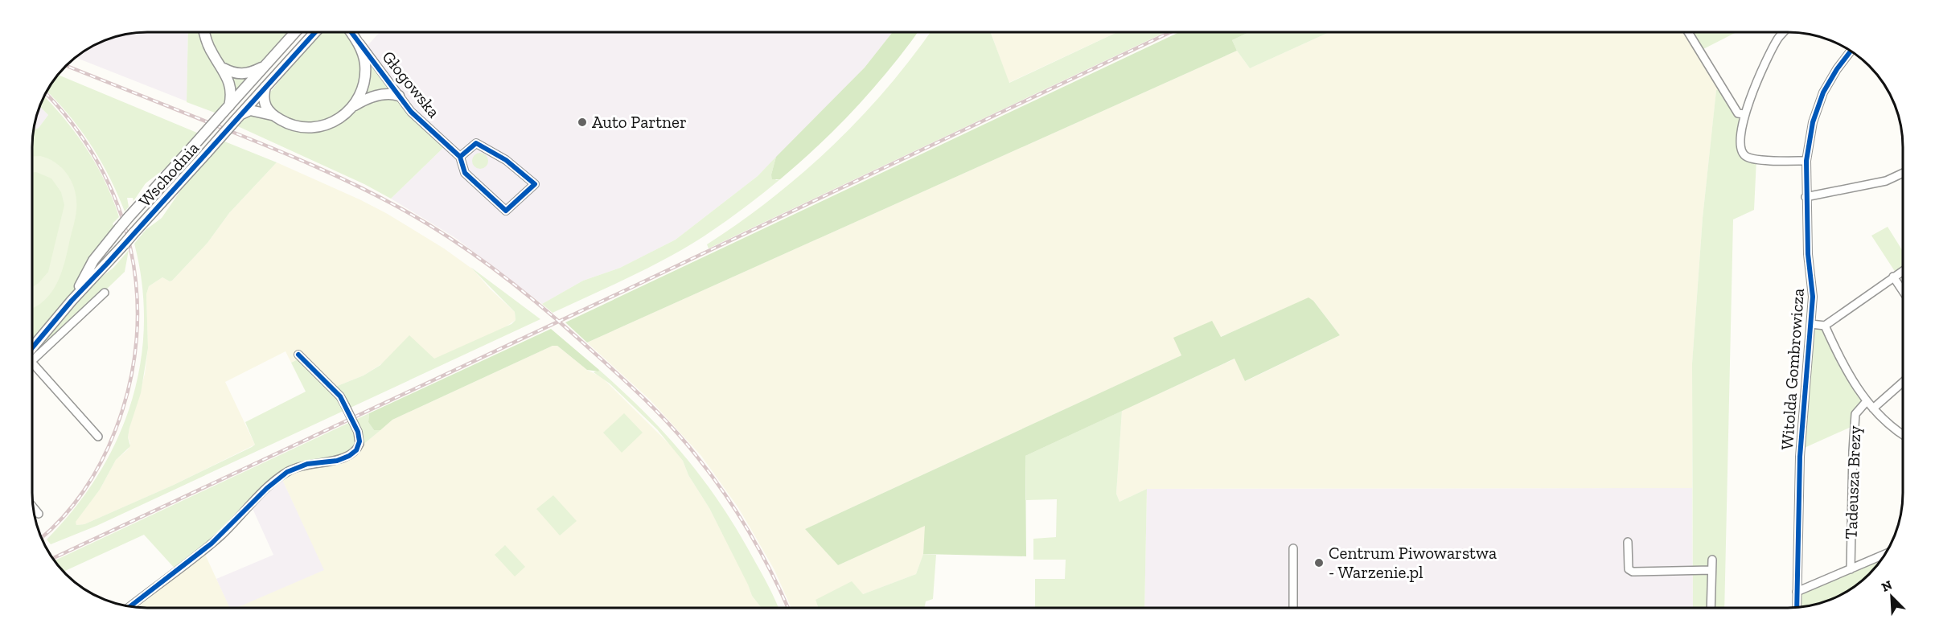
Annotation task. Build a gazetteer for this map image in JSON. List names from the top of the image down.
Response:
{
  "streets": {
    "street": [
      "Głogowska",
      "Wschodnia",
      "Witolda Gombrowicza",
      "Tadeusza Brezy"
    ]
  },
  "places": ["Auto Partner", "Centrum Piwowarstwa - Warzenie.pl"],
  "north": "top left"
}
